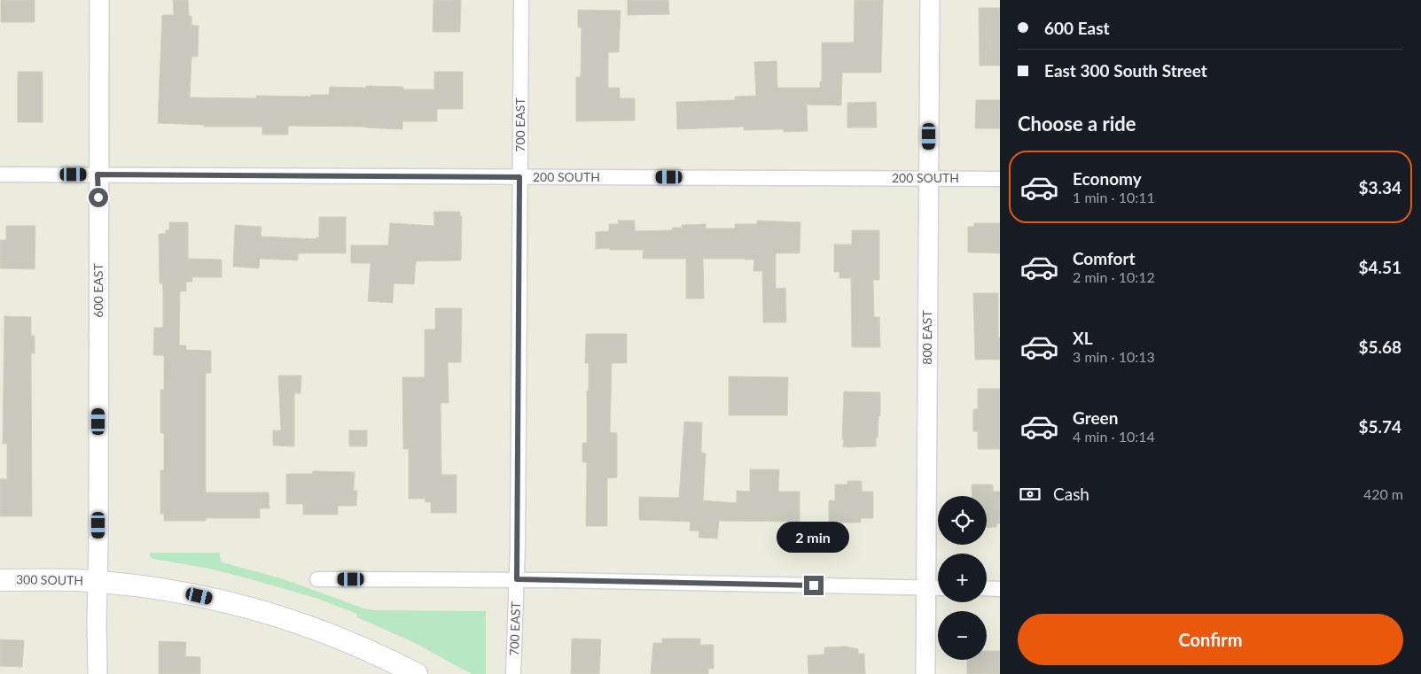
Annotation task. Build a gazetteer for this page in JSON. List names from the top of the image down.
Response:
{
  "streets": {
    "main road": ["300 SOUTH"],
    "street": [
      "700 EAST",
      "200 SOUTH",
      "600 EAST",
      "800 EAST"
    ]
  },
  "crossings": [
    ["700 EAST", "200 SOUTH"],
    ["200 SOUTH", "600 EAST"],
    ["200 SOUTH", "800 EAST"],
    ["600 EAST", "300 SOUTH"]
  ],
  "page": {
    "banner": ["600 East", "East 300 South Street"],
    "heading": "Choose a ride",
    "list": [
      {
        "name": "Economy",
        "note": "1 min · 10:11",
        "value": "$3.34"
      },
      {
        "name": "Comfort",
        "note": "2 min · 10:12",
        "value": "$4.51"
      },
      {
        "name": "XL",
        "note": "3 min · 10:13",
        "value": "$5.68"
      },
      {
        "name": "Green",
        "note": "4 min · 10:14",
        "value": "$5.74"
      }
    ],
    "pay": ["Cash", "420 m"],
    "map_buttons": ["+", "−"],
    "bubble": "2 min",
    "buttons": "Confirm"
  }
}
